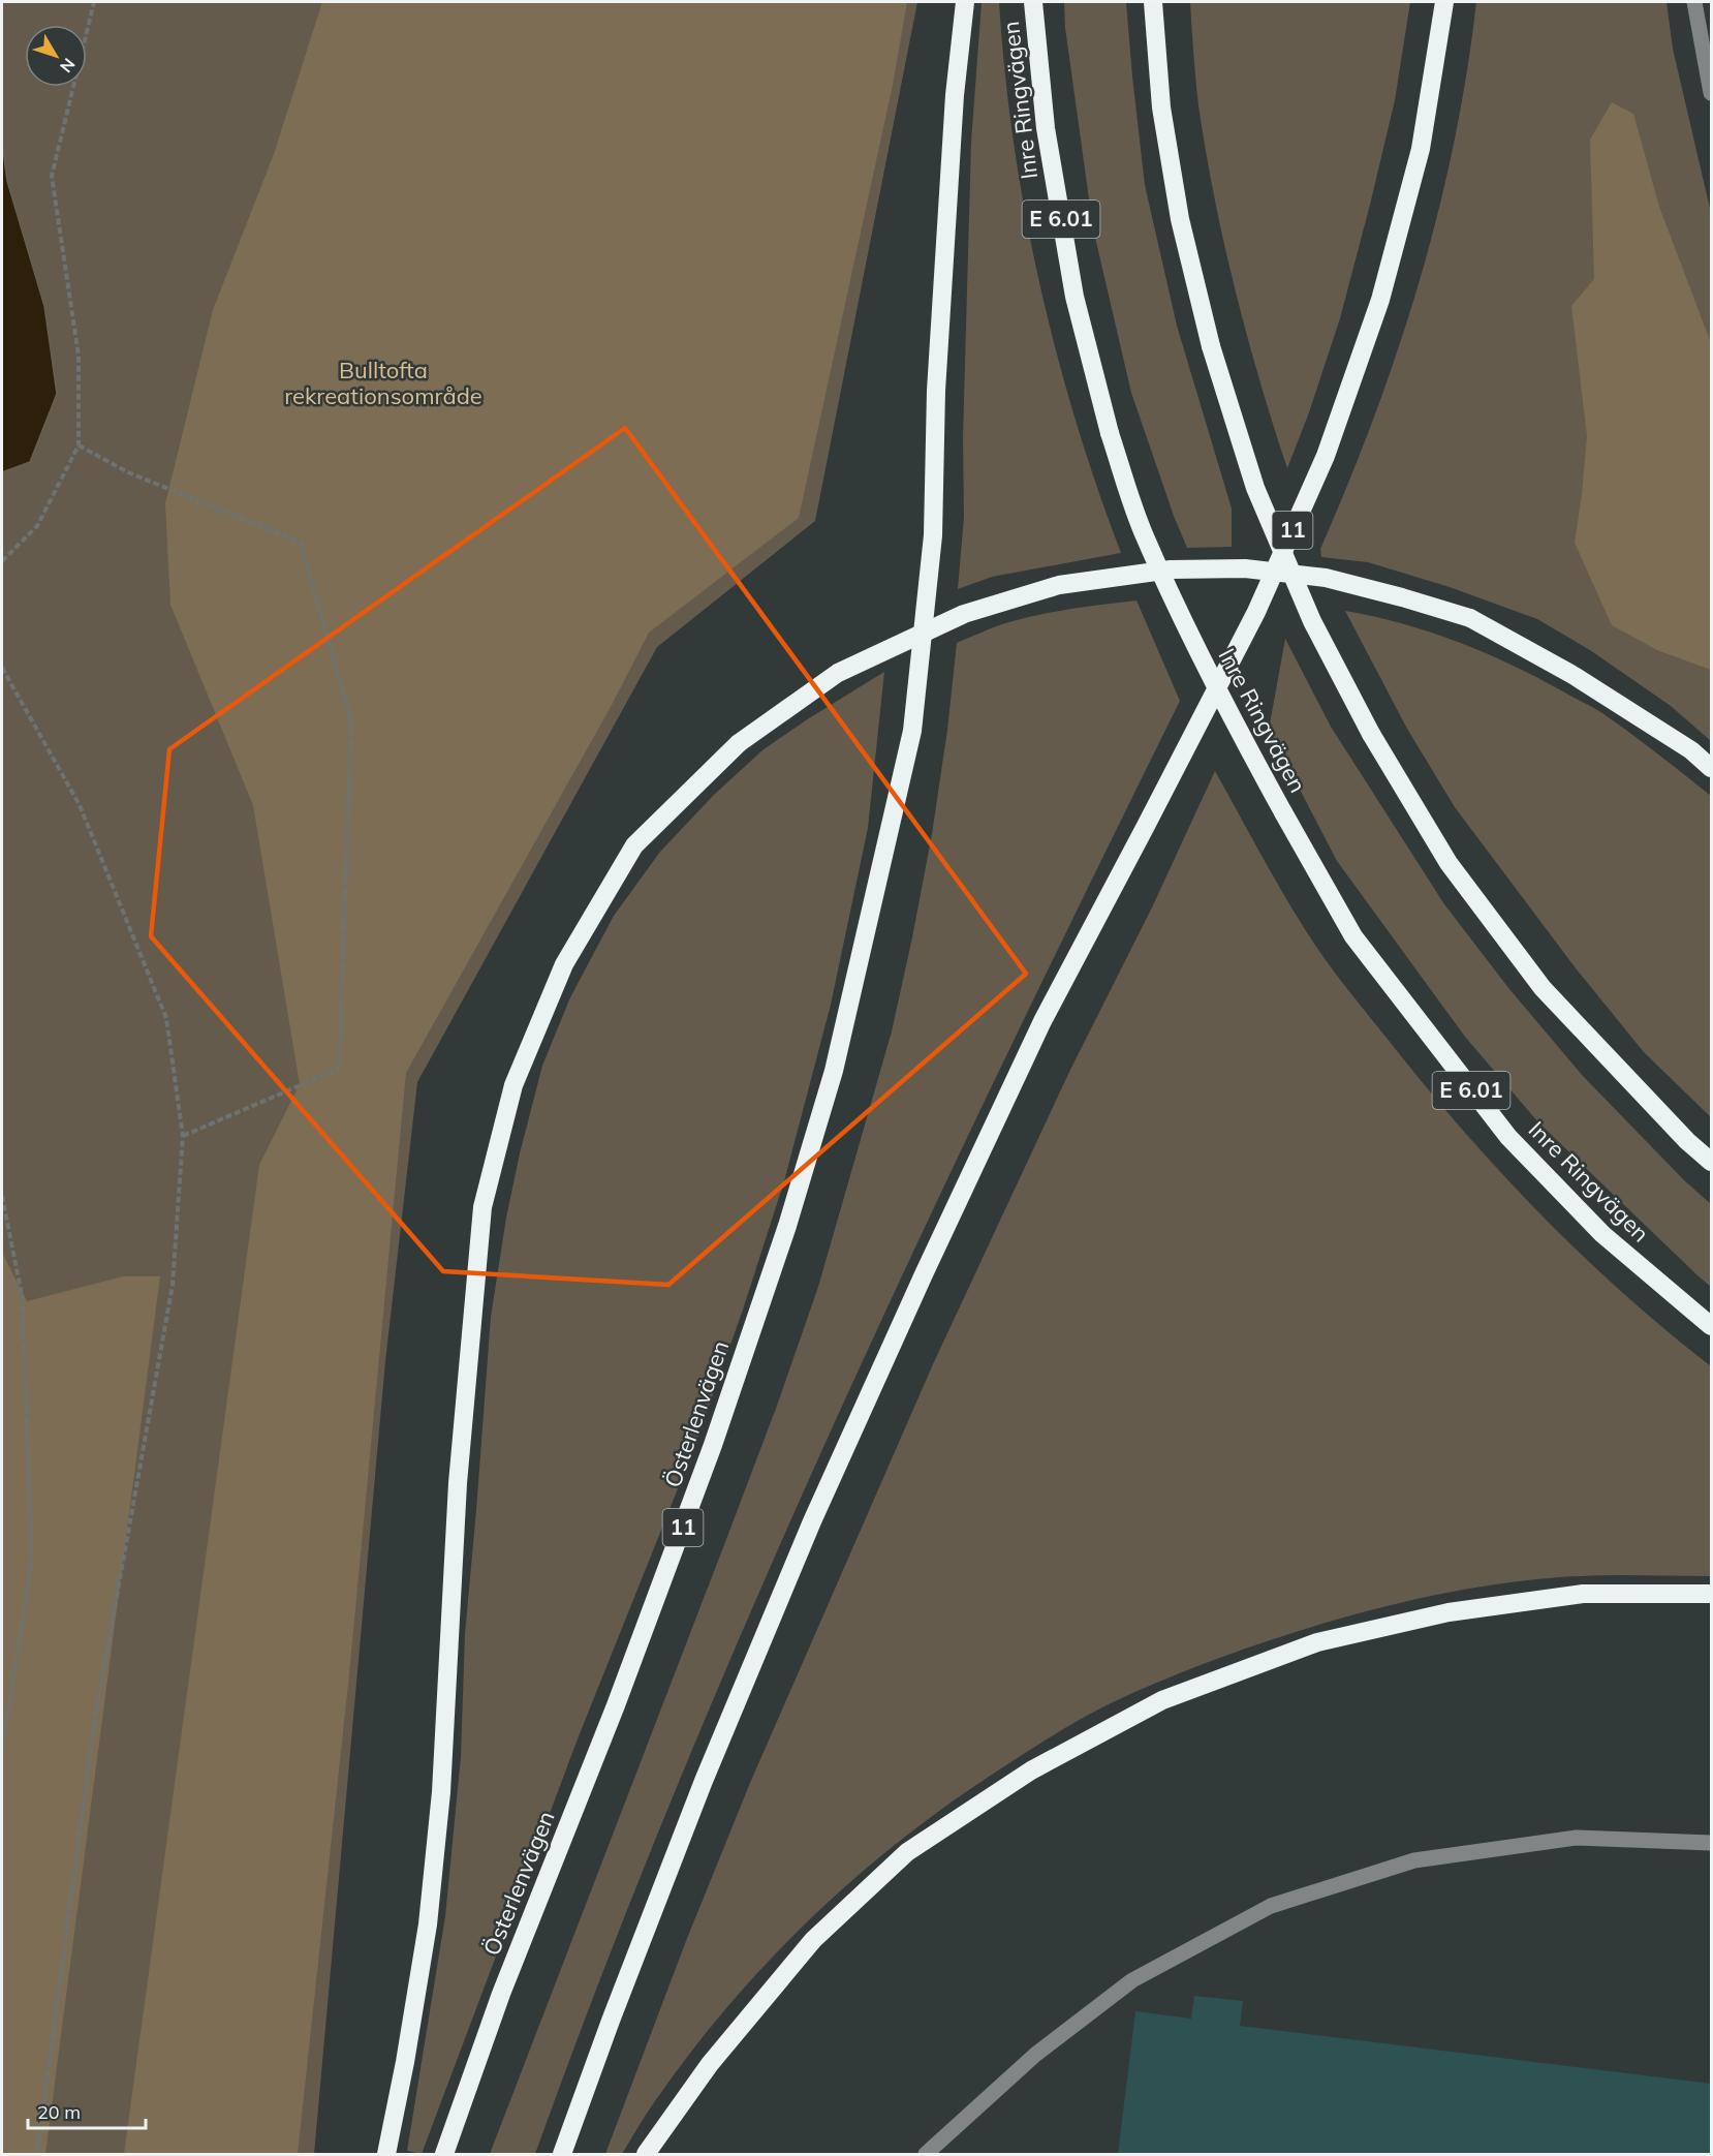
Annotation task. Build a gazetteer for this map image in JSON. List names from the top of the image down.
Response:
{
  "streets": {
    "highway": [
      "Inre Ringvägen",
      "E 6.01",
      "11",
      "Österlenvägen"
    ]
  },
  "parks": ["Bulltofta rekreationsområde"],
  "scale_bar": "20 m",
  "north": "bottom right"
}
